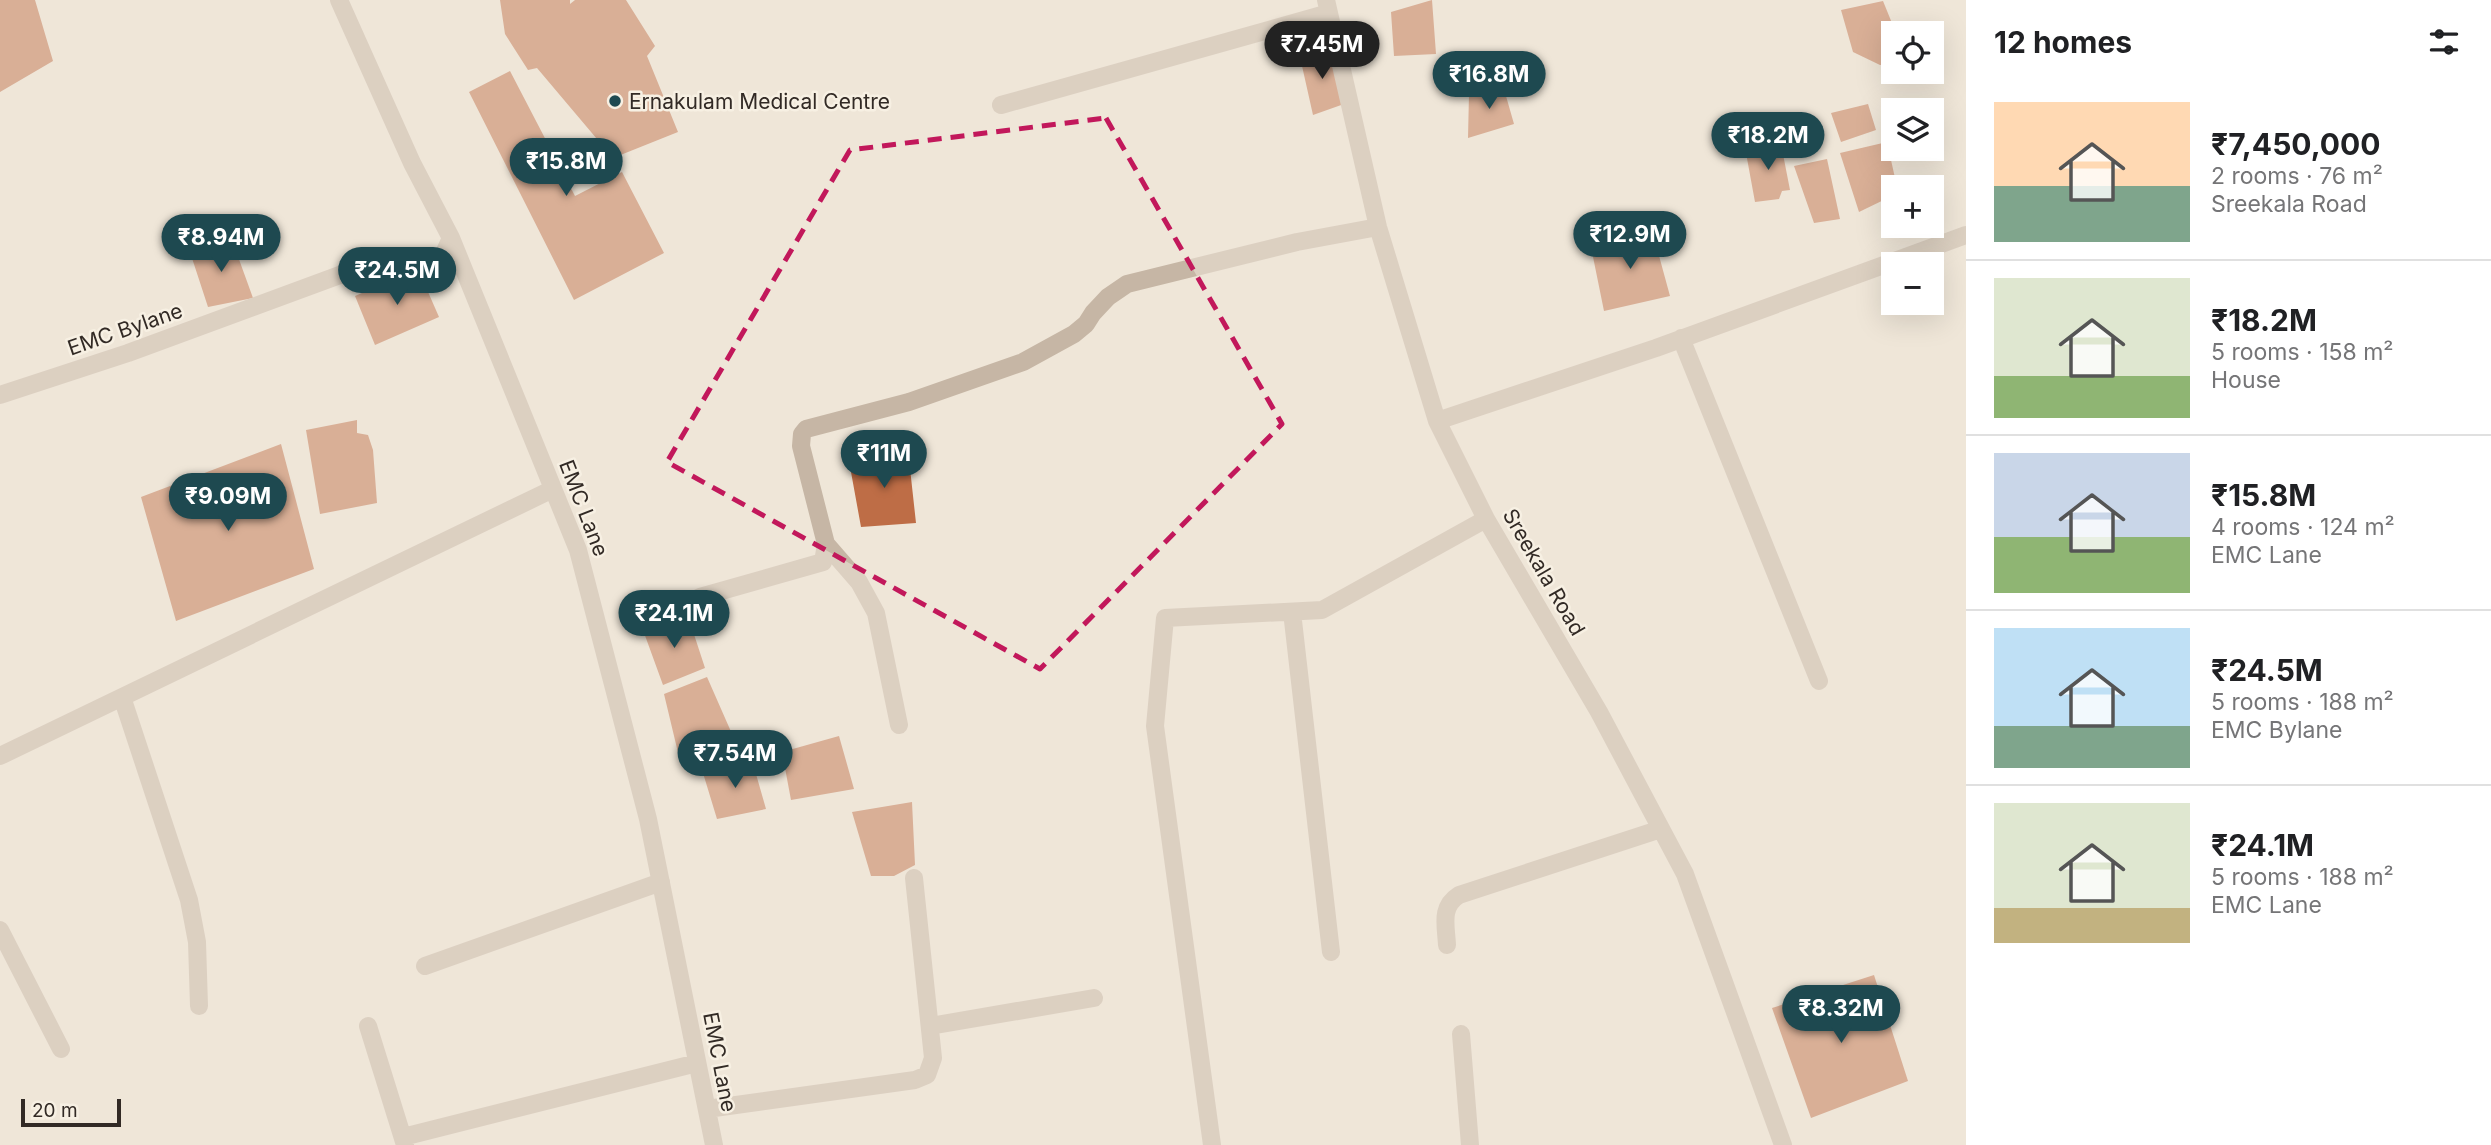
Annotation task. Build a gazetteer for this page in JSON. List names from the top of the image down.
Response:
{
  "streets": {
    "street": ["EMC Bylane", "EMC Lane", "Sreekala Road"]
  },
  "crossings": [
    ["EMC Bylane", "EMC Lane"]
  ],
  "places": ["Ernakulam Medical Centre"],
  "scale_bar": "20 m",
  "page": {
    "heading": "12 homes",
    "map_buttons": ["+", "−"],
    "price": [
      "₹7.45M",
      "₹16.8M",
      "₹18.2M",
      "₹15.8M",
      "₹12.9M",
      "₹8.94M",
      "₹24.5M",
      "₹11M",
      "₹9.09M",
      "₹24.1M",
      "₹7.54M",
      "₹8.32M"
    ],
    "list": [
      {
        "name": "₹7,450,000",
        "note": "2 rooms · 76 m² · Sreekala Road"
      },
      {
        "name": "₹18.2M",
        "note": "5 rooms · 158 m² · House"
      },
      {
        "name": "₹15.8M",
        "note": "4 rooms · 124 m² · EMC Lane"
      },
      {
        "name": "₹24.5M",
        "note": "5 rooms · 188 m² · EMC Bylane"
      },
      {
        "name": "₹24.1M",
        "note": "5 rooms · 188 m² · EMC Lane"
      }
    ],
    "scale": "20 m"
  }
}
